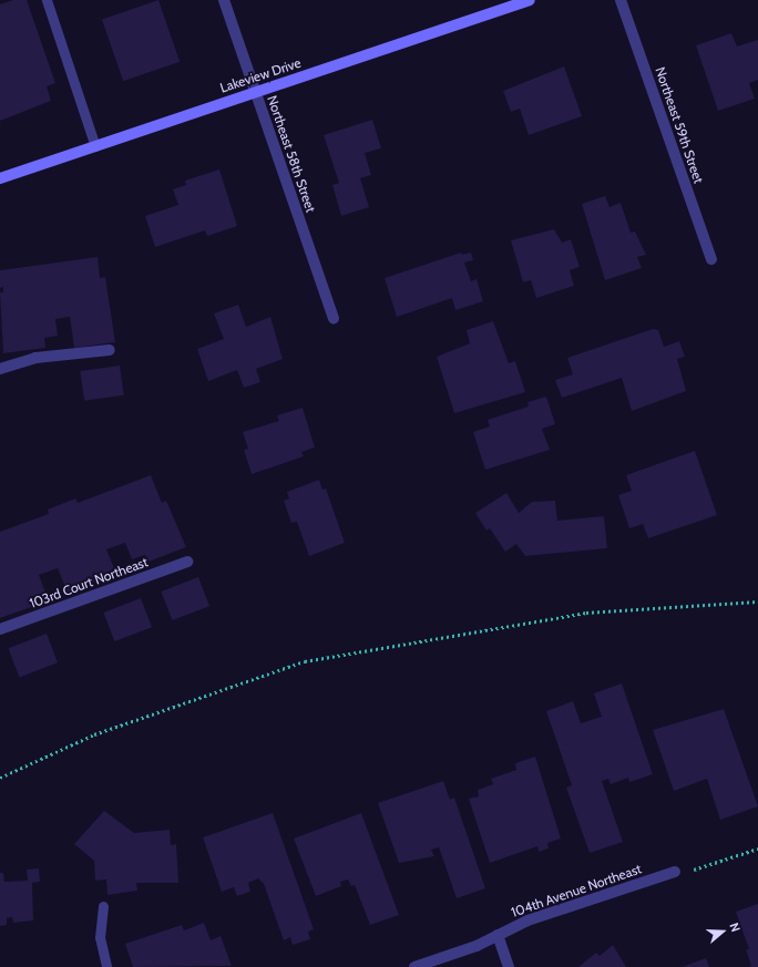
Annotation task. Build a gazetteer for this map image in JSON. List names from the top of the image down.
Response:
{
  "streets": {
    "street": [
      "Lakeview Drive",
      "Northeast 59th Street",
      "Northeast 58th Street",
      "103rd Court Northeast",
      "104th Avenue Northeast"
    ]
  },
  "crossings": [
    ["Lakeview Drive", "Northeast 58th Street"]
  ],
  "north": "right"
}
